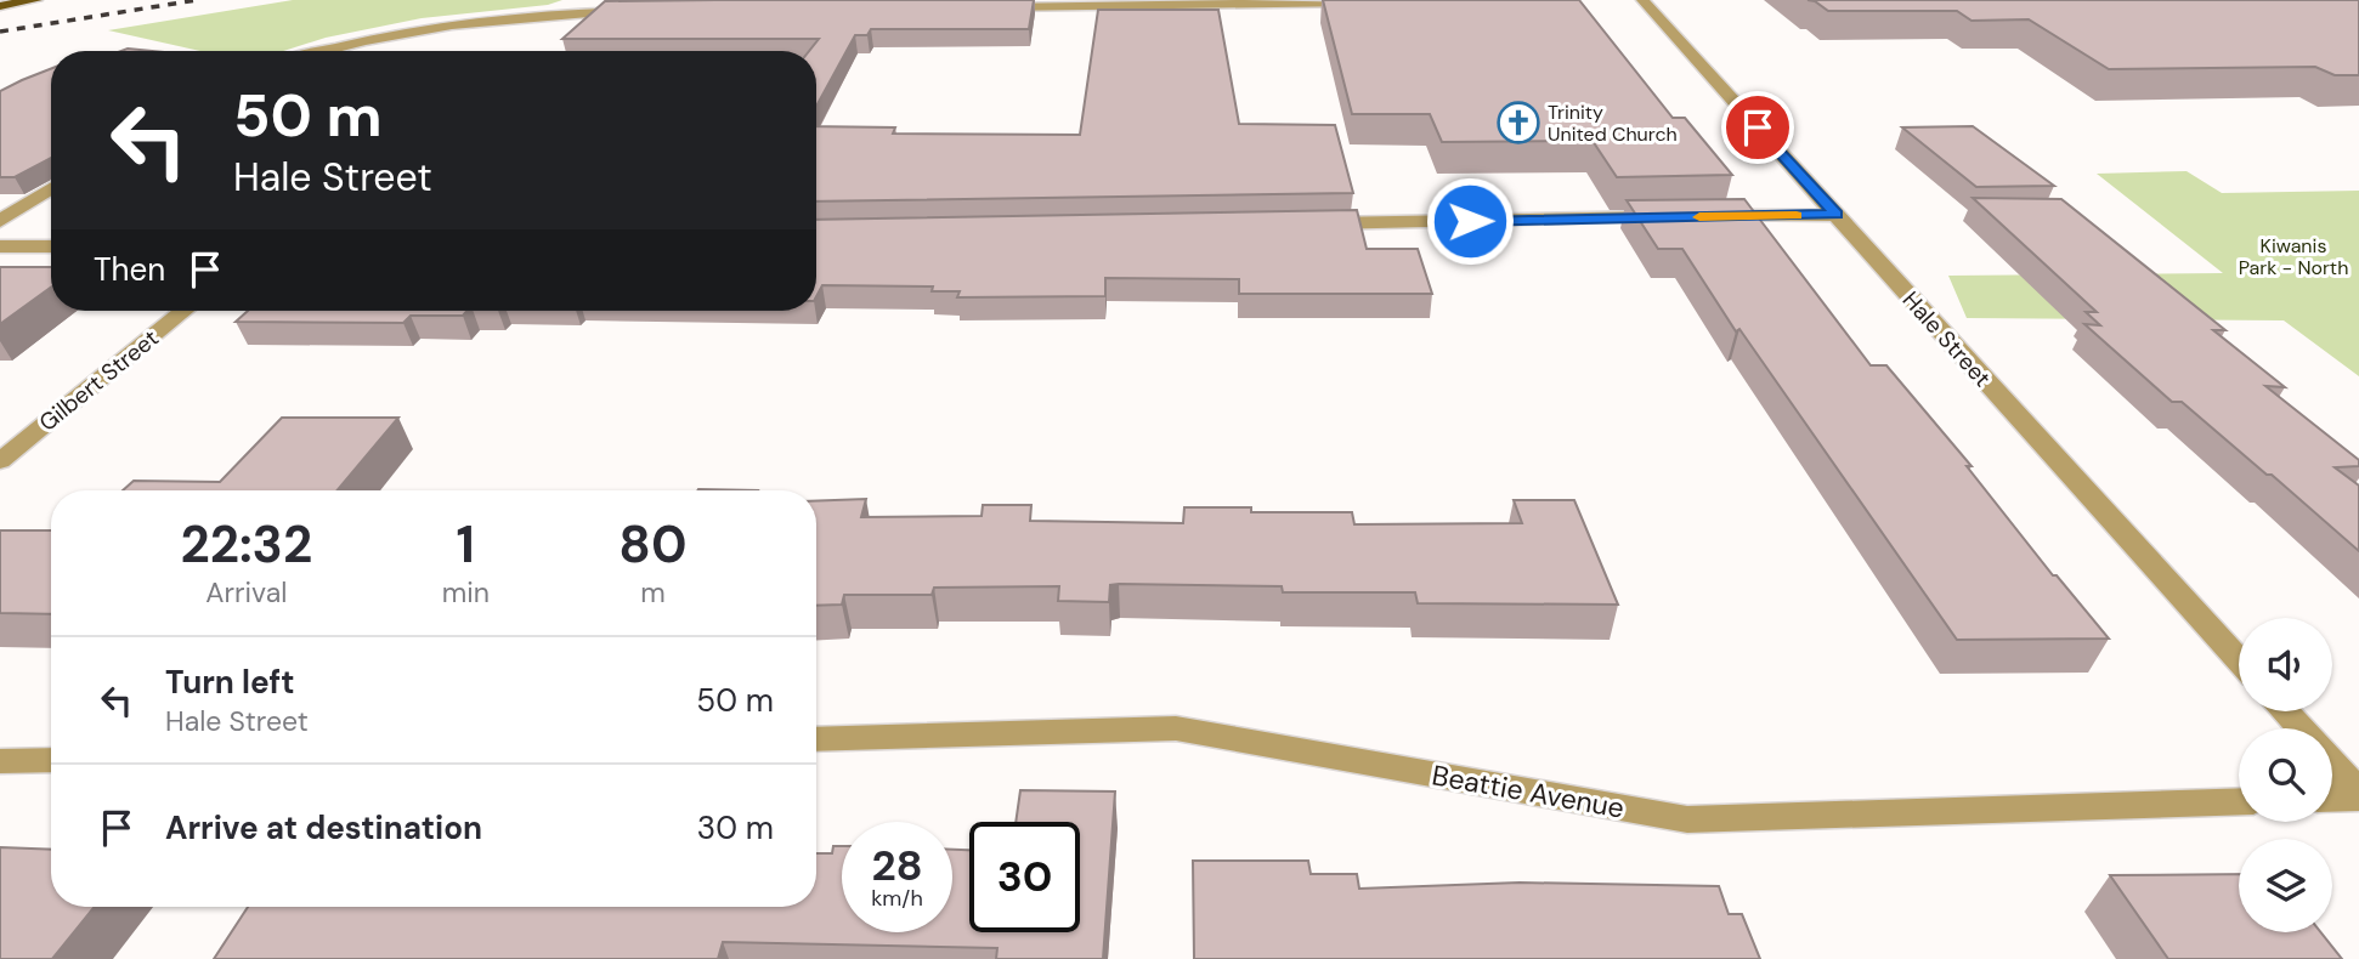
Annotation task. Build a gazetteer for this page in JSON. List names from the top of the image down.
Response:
{
  "streets": {
    "street": ["Hale Street", "Gilbert Street", "Beattie Avenue"]
  },
  "parks": ["Kiwanis Park - North"],
  "places": {
    "church": ["Trinity United Church"]
  },
  "page": {
    "turn": ["50 m", "Hale Street"],
    "then": "Then",
    "eta": [
      "22:32",
      "Arrival",
      "1",
      "min",
      "80",
      "m"
    ],
    "list": [
      {
        "name": "Turn left",
        "note": "Hale Street",
        "value": "50 m"
      },
      {
        "name": "Arrive at destination",
        "value": "30 m"
      }
    ],
    "speed": "28 km/h",
    "limit": "30"
  }
}
